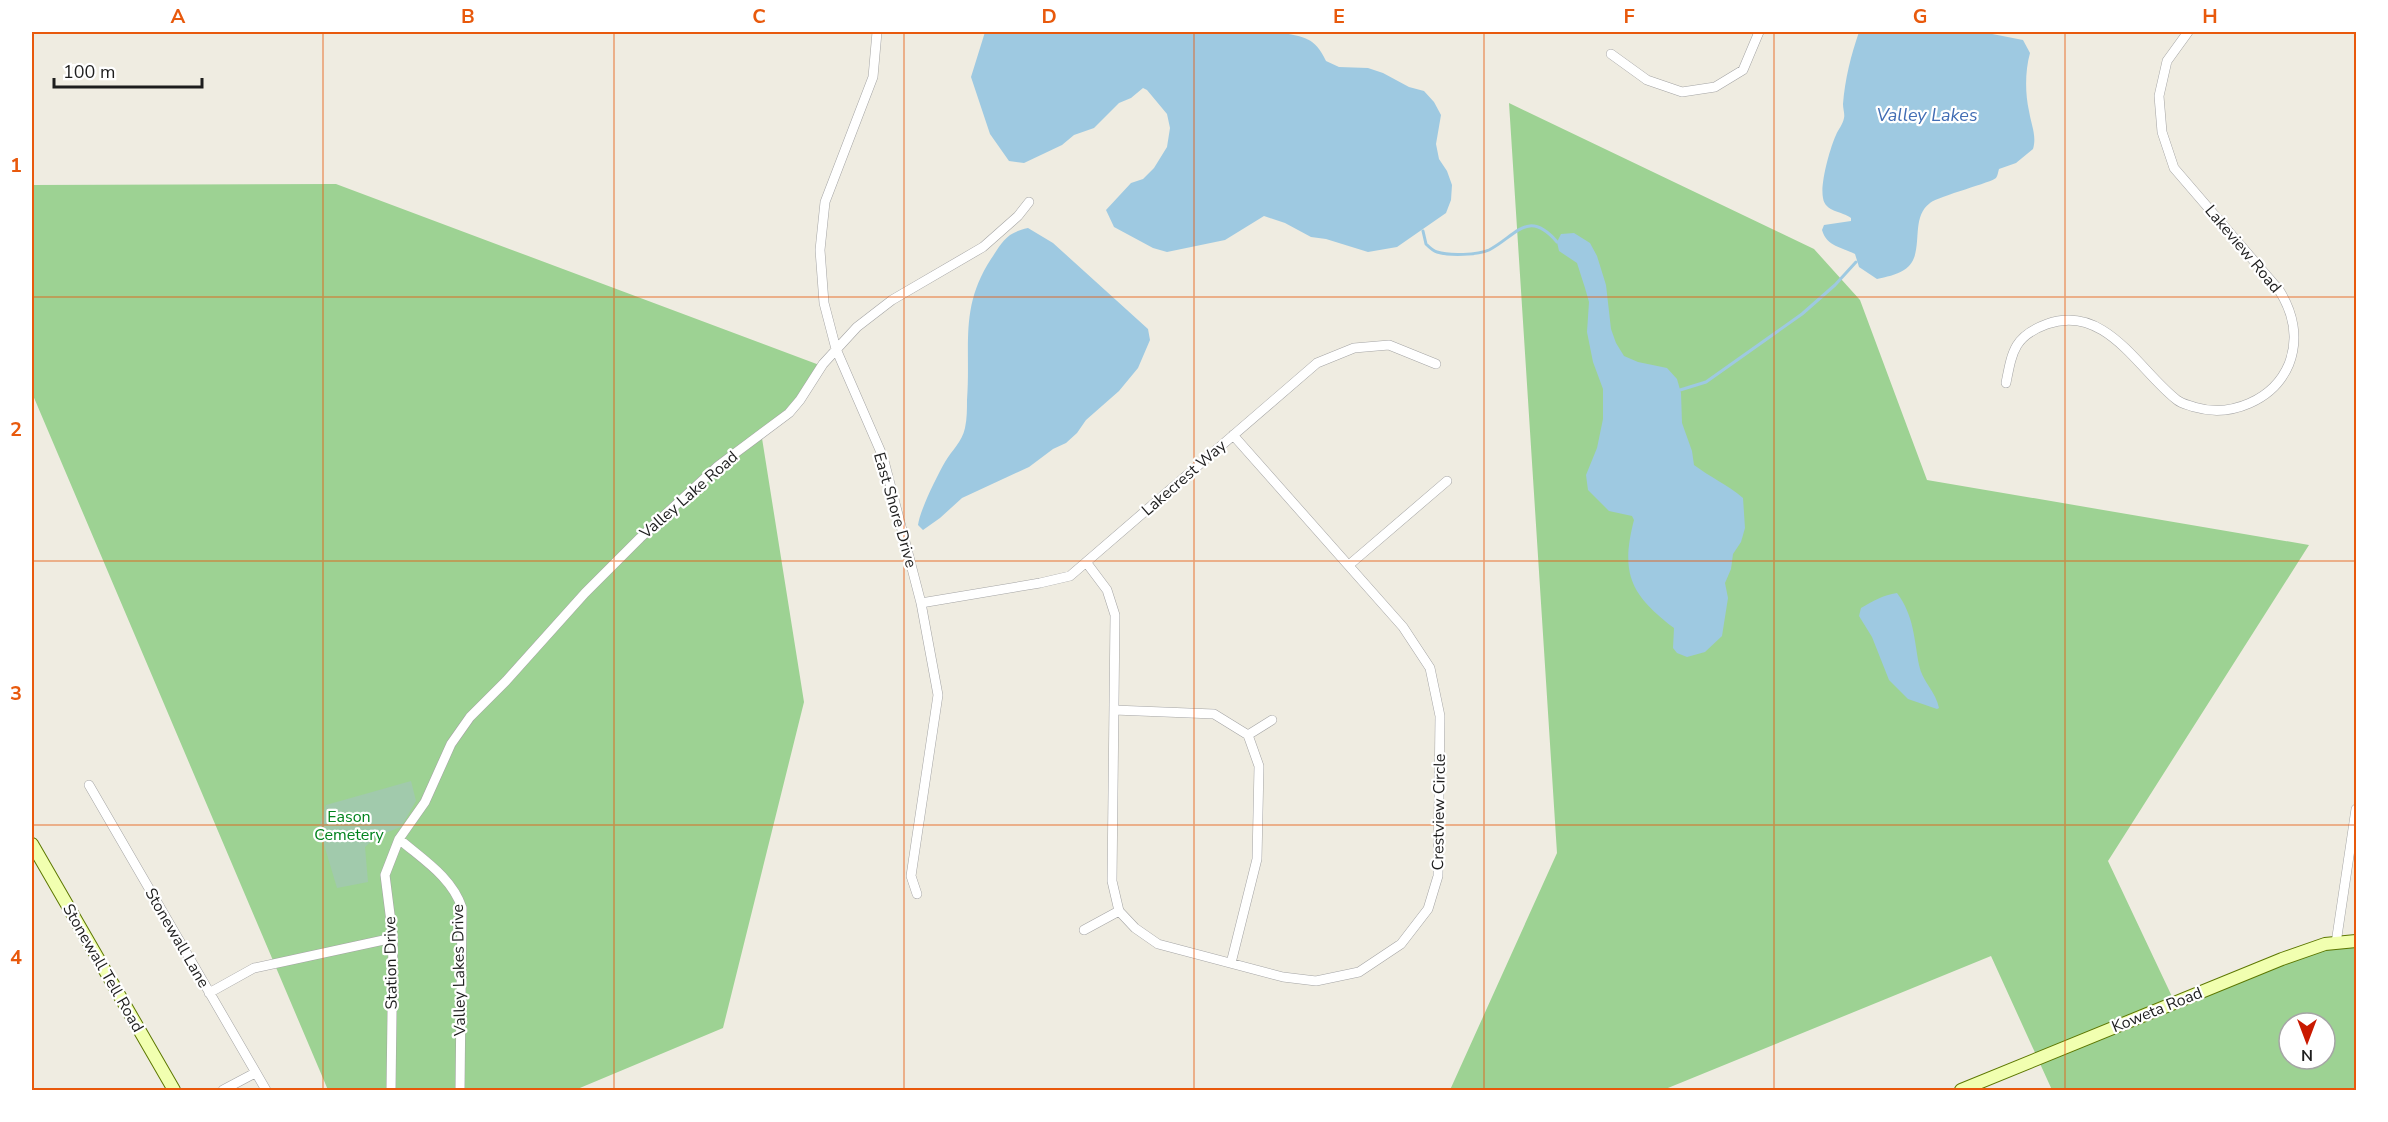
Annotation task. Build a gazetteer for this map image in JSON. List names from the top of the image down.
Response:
{
  "streets": {
    "street": [
      "Lakeview Road",
      "Lakecrest Way",
      "Valley Lake Road",
      "East Shore Drive",
      "Crestview Circle",
      "Stonewall Lane",
      "Station Drive",
      "Stonewall Tell Road",
      "Valley Lakes Drive",
      "Koweta Road"
    ]
  },
  "crossings": [
    ["Lakecrest Way", "East Shore Drive"],
    ["Lakecrest Way", "Crestview Circle"],
    ["Valley Lake Road", "East Shore Drive"],
    ["Valley Lake Road", "Station Drive"],
    ["Valley Lake Road", "Valley Lakes Drive"],
    ["Station Drive", "Valley Lakes Drive"]
  ],
  "water": ["Valley Lakes"],
  "parks": ["Eason Cemetery"],
  "scale_bar": "100 m",
  "north": "bottom",
  "grid": {
    "columns": [
      "A",
      "B",
      "C",
      "D",
      "E",
      "F",
      "G",
      "H"
    ],
    "rows": [
      "1",
      "2",
      "3",
      "4"
    ]
  }
}
